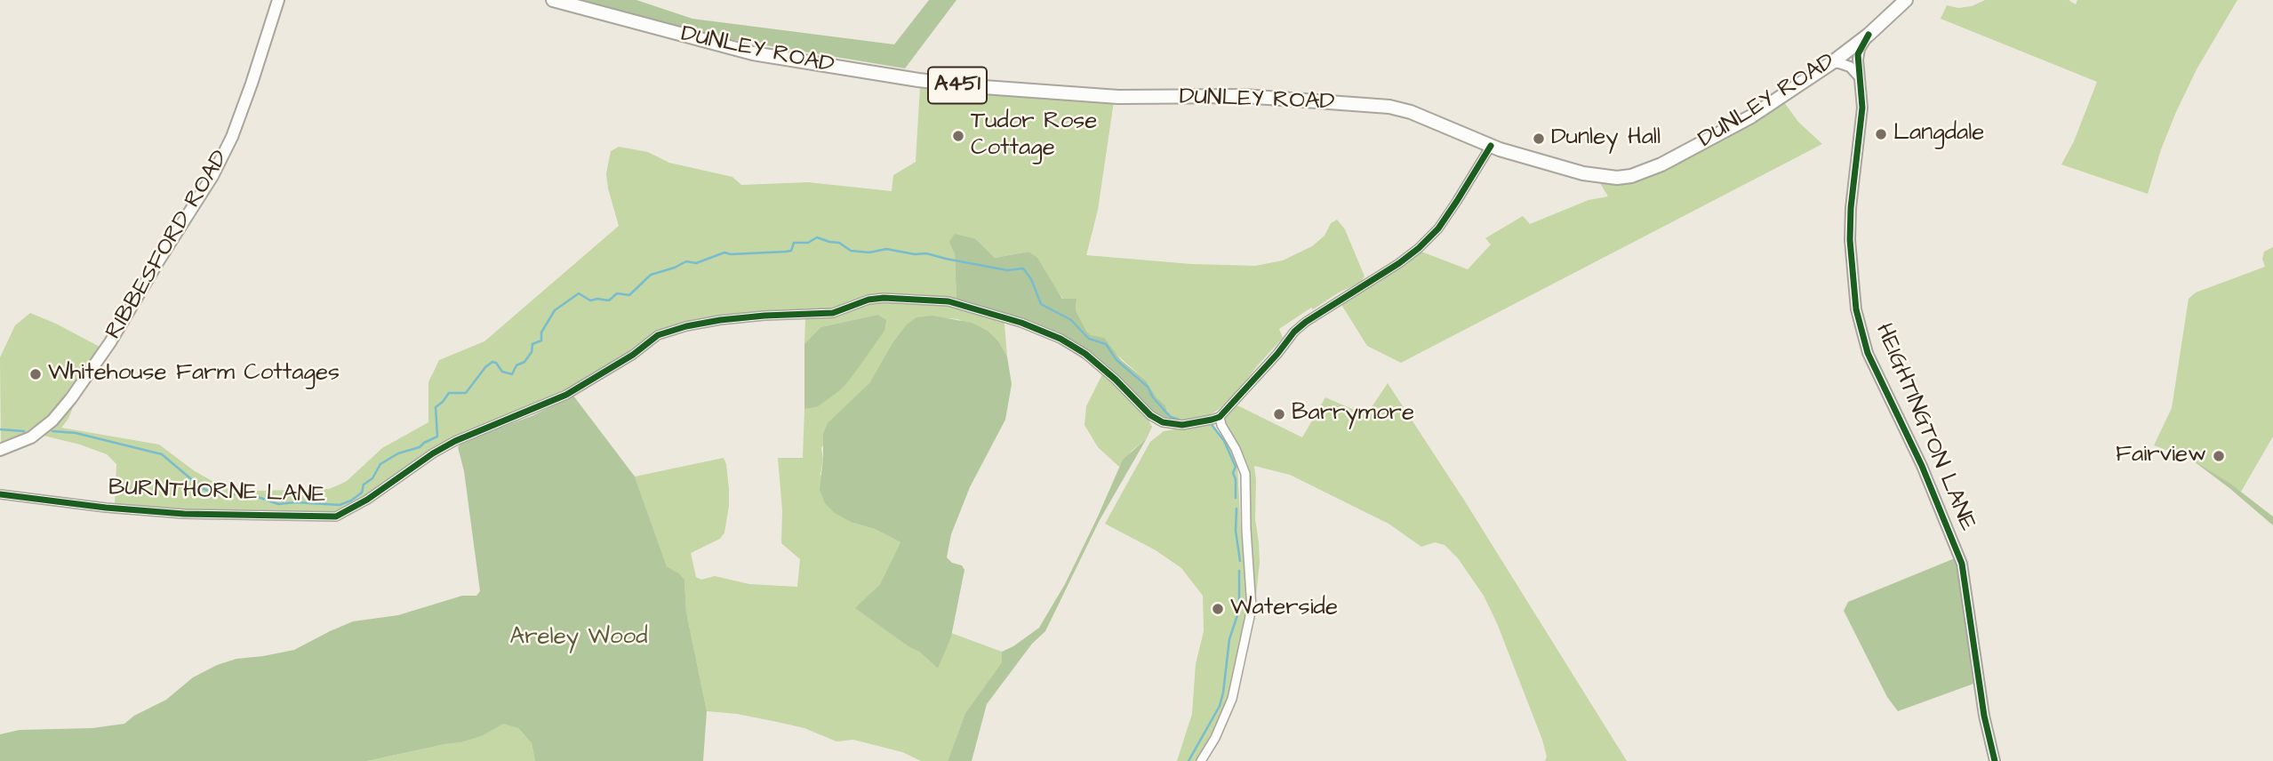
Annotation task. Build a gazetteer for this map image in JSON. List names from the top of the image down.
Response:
{
  "streets": {
    "main road": ["DUNLEY ROAD", "A451", "RIBBESFORD ROAD"],
    "street": ["HEIGHTINGTON LANE", "BURNTHORNE LANE"]
  },
  "crossings": [
    ["DUNLEY ROAD", "HEIGHTINGTON LANE"]
  ],
  "parks": ["Areley Wood"],
  "places": [
    "Langdale",
    "Tudor Rose Cottage",
    "Dunley Hall",
    "Whitehouse Farm Cottages",
    "Barrymore",
    "Fairview",
    "Waterside"
  ]
}
